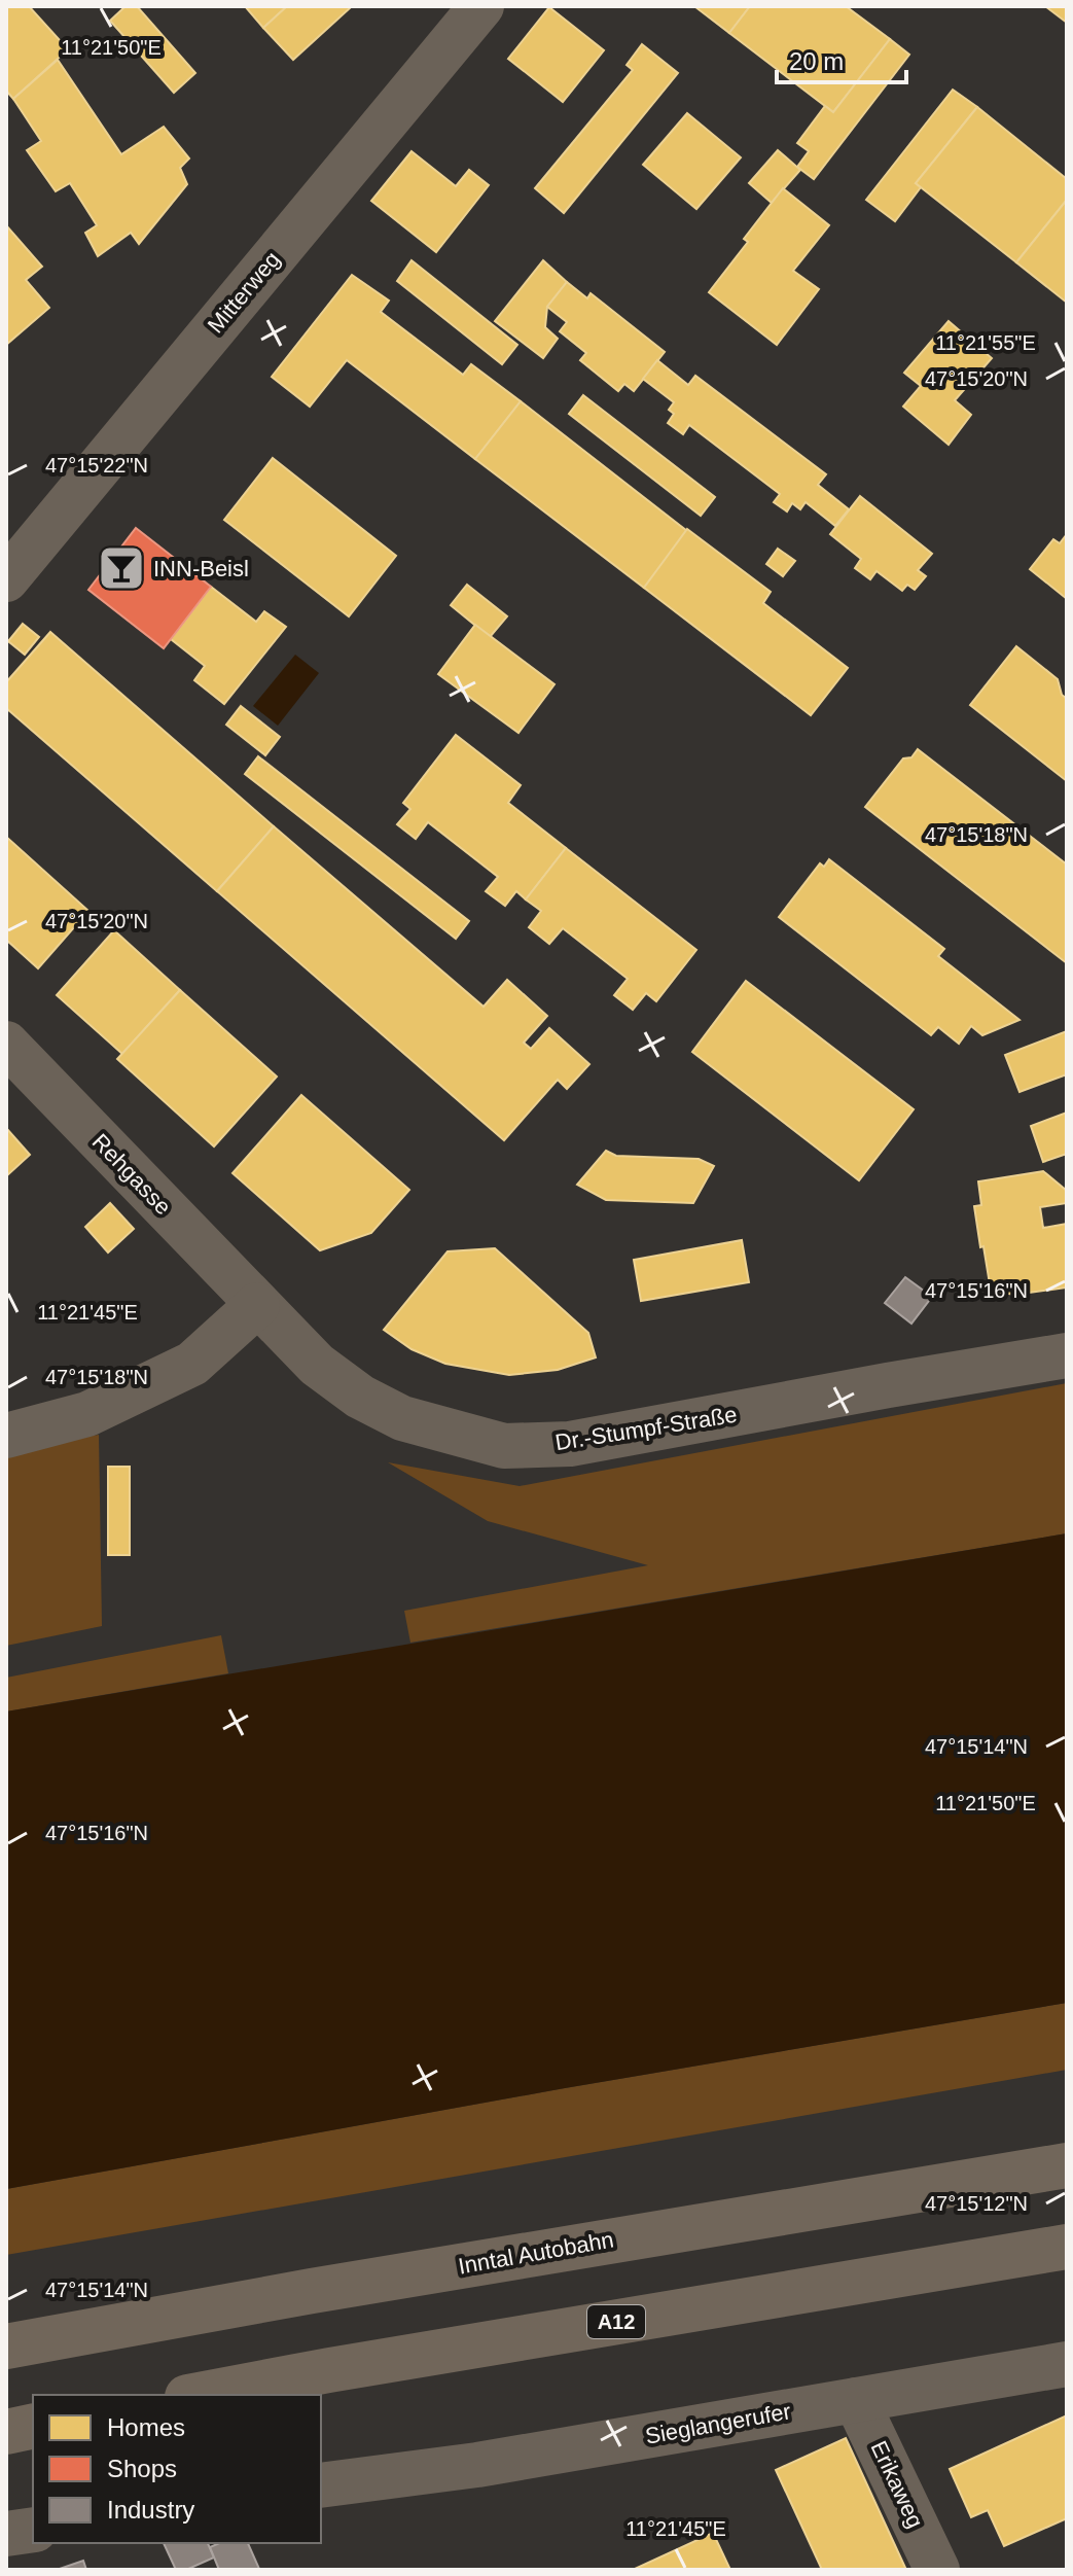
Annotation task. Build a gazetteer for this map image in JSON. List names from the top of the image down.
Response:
{
  "streets": {
    "highway": ["Inntal Autobahn", "A12"],
    "street": [
      "Mitterweg",
      "Rehgasse",
      "Dr.-Stumpf-Straße",
      "Sieglangerufer",
      "Erikaweg"
    ]
  },
  "crossings": [
    ["Rehgasse", "Dr.-Stumpf-Straße"],
    ["Sieglangerufer", "Erikaweg"]
  ],
  "places": {
    "bar": ["INN-Beisl"]
  },
  "legend": ["Homes", "Shops", "Industry"],
  "scale_bar": "20 m",
  "coordinates": [
    "11°21'50\"E",
    "11°21'55\"E",
    "47°15'20\"N",
    "47°15'22\"N",
    "47°15'18\"N",
    "47°15'16\"N",
    "11°21'45\"E",
    "47°15'14\"N",
    "47°15'12\"N"
  ]
}
